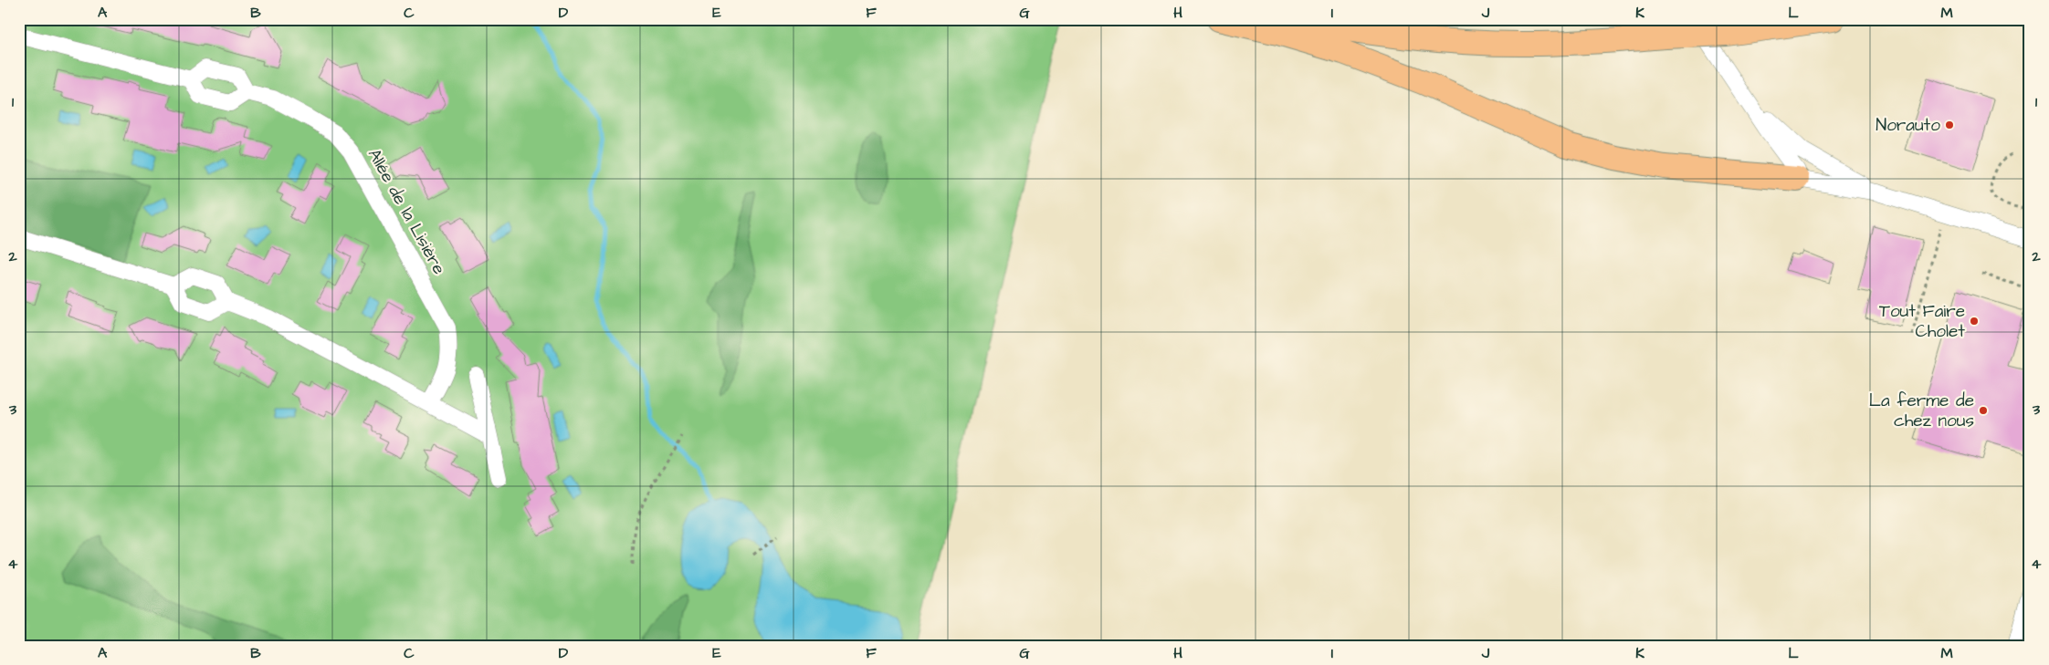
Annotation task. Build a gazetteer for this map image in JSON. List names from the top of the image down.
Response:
{
  "streets": {
    "street": ["Allée de la Lisière"]
  },
  "places": ["Norauto", "Tout Faire Cholet", "La ferme de chez nous"],
  "grid": {
    "columns": [
      "A",
      "B",
      "C",
      "D",
      "E",
      "F",
      "G",
      "H",
      "I",
      "J",
      "K",
      "L",
      "M"
    ],
    "rows": [
      "1",
      "2",
      "3",
      "4"
    ]
  }
}
